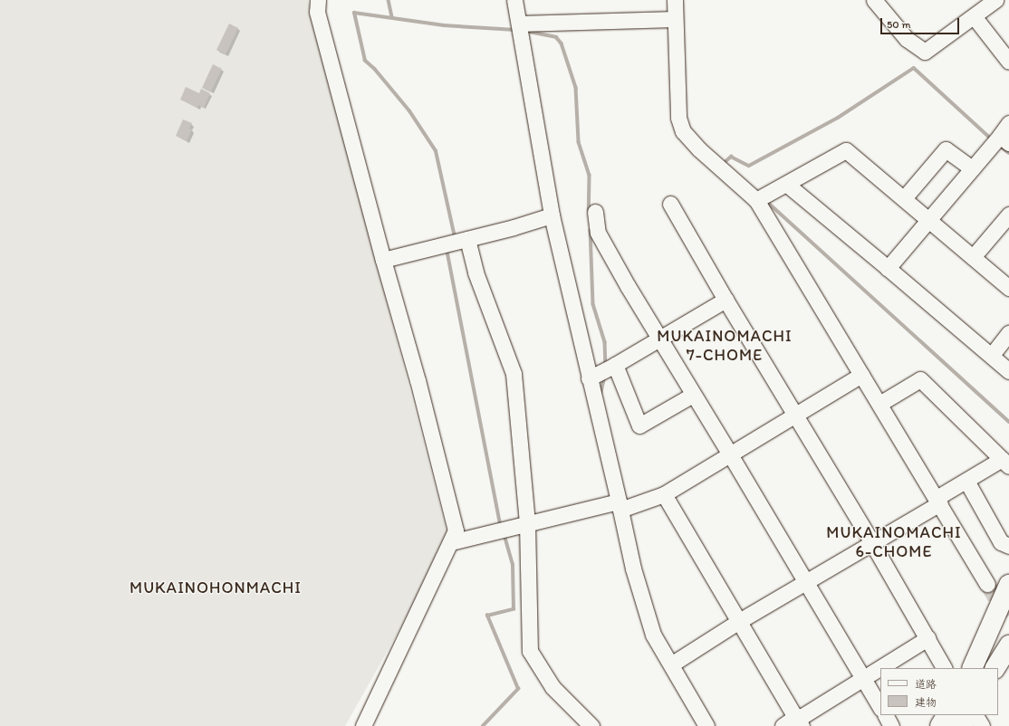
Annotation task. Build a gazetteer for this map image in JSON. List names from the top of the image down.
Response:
{
  "districts": ["MUKAINOMACHI 7-CHOME", "MUKAINOMACHI 6-CHOME", "MUKAINOHONMACHI"],
  "legend": ["道路", "建物"],
  "scale_bar": "50 m"
}
